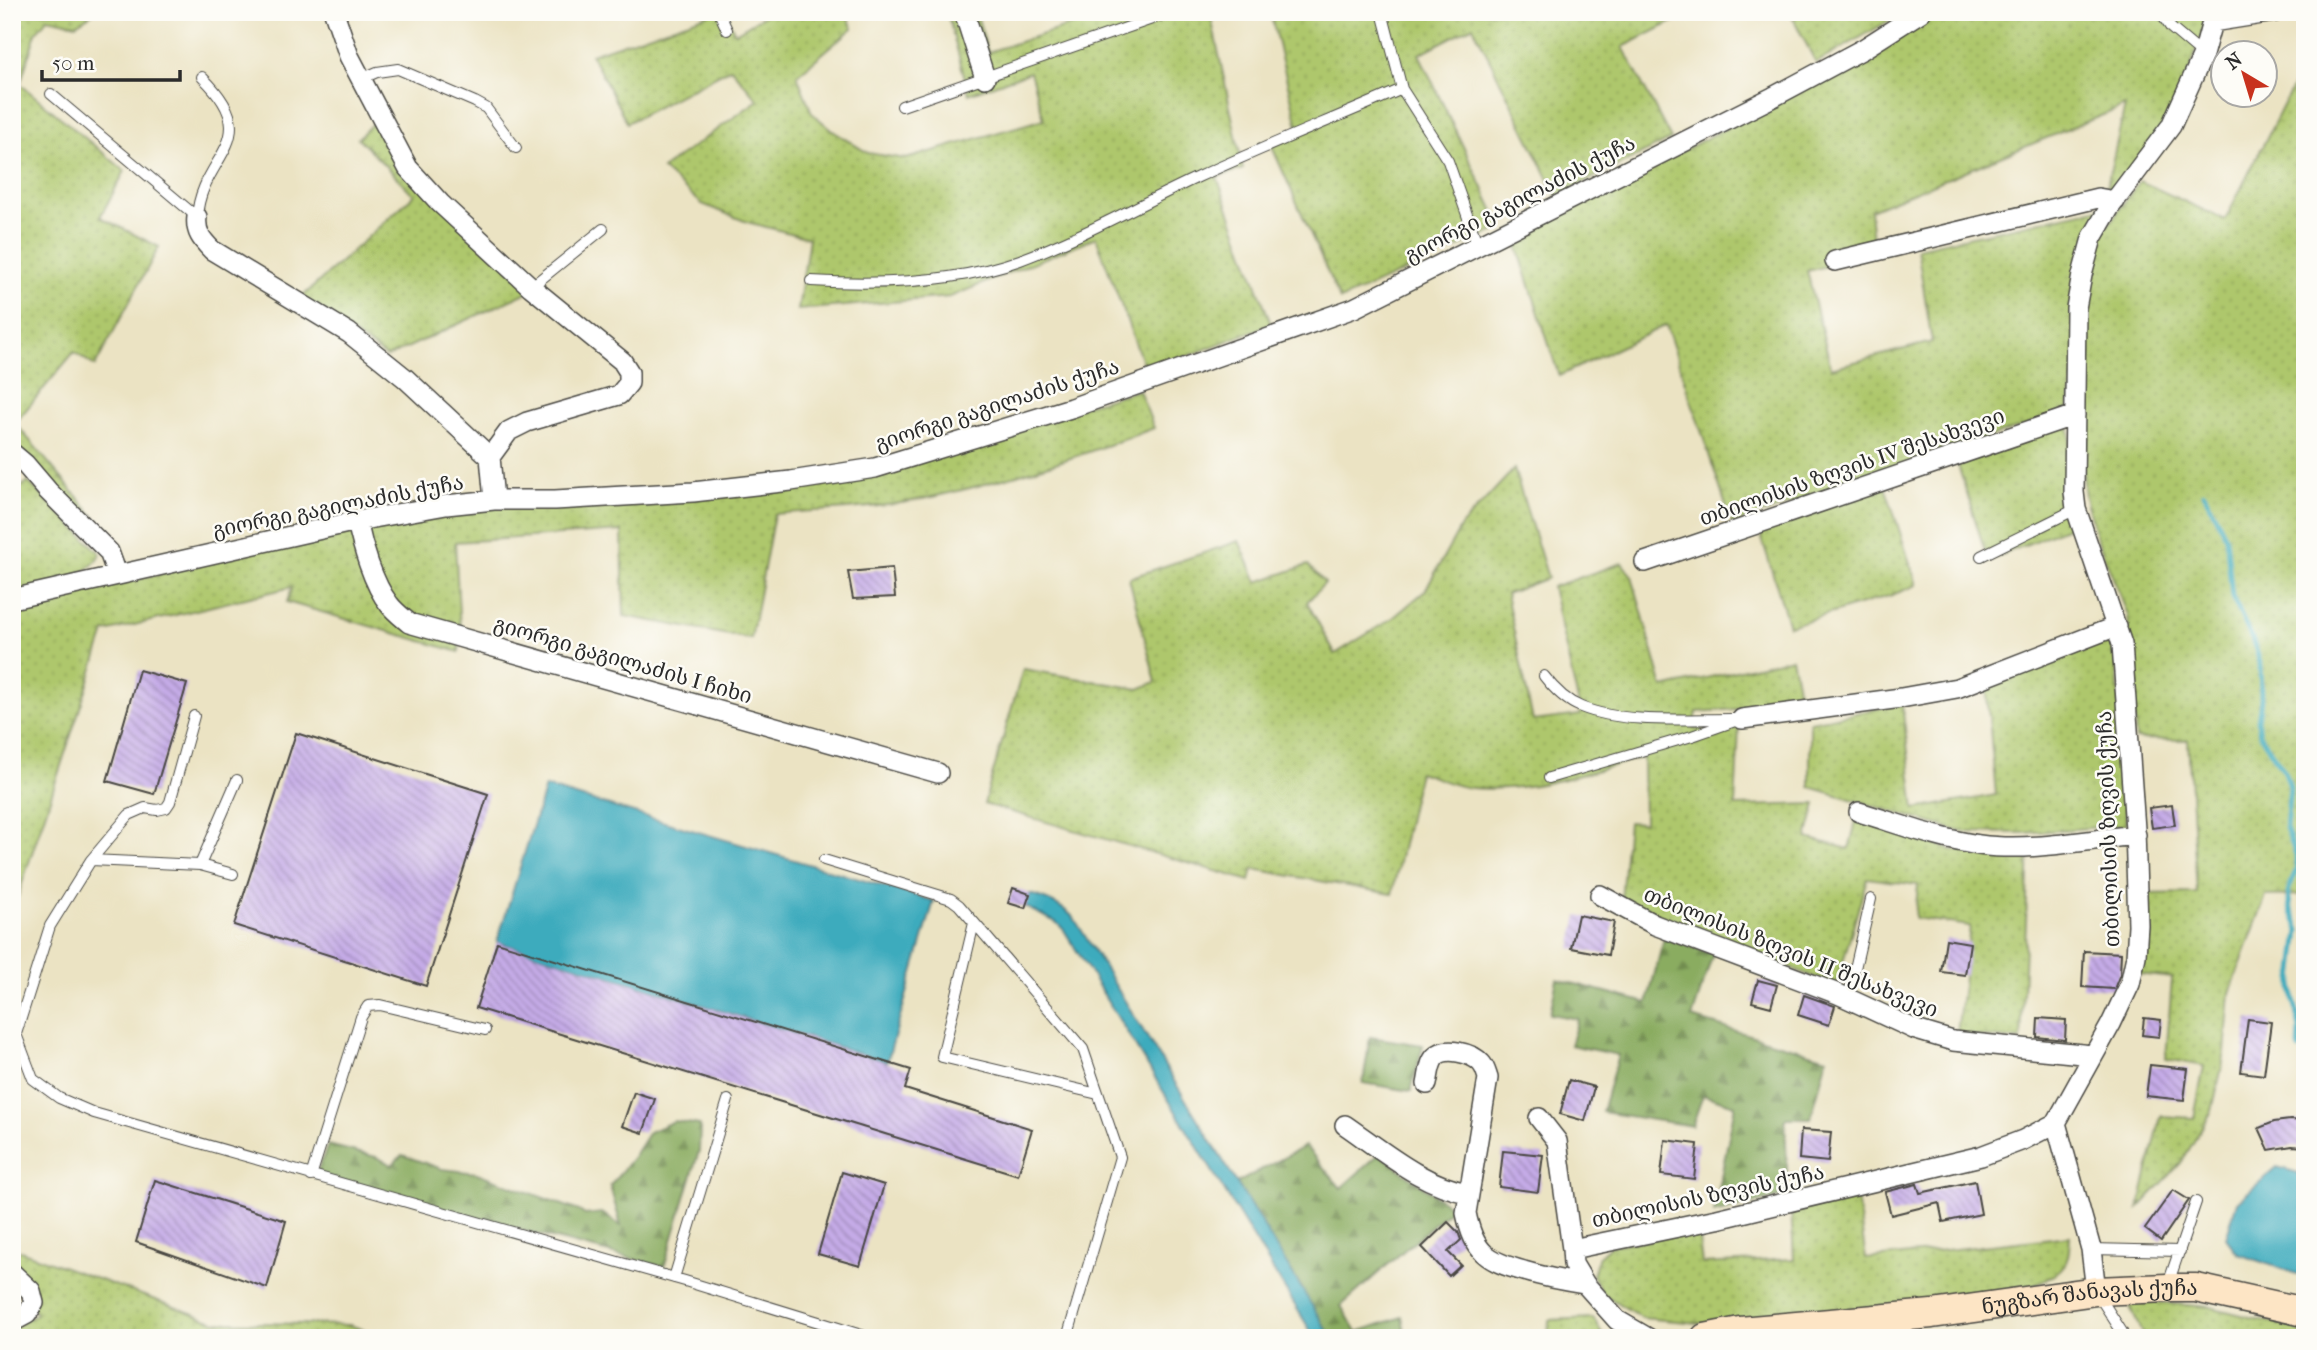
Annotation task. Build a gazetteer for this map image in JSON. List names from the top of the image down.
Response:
{
  "streets": {
    "main road": ["ნუგზარ შანავას ქუჩა"],
    "street": [
      "გიორგი გაგილაძის ქუჩა",
      "თბილისის ზღვის IV შესახვევი",
      "გიორგი გაგილაძის I ჩიხი",
      "თბილისის ზღვის ქუჩა",
      "თბილისის ზღვის II შესახვევი"
    ]
  },
  "crossings": [
    ["გიორგი გაგილაძის ქუჩა", "გიორგი გაგილაძის I ჩიხი"],
    ["თბილისის ზღვის IV შესახვევი", "თბილისის ზღვის ქუჩა"],
    ["თბილისის ზღვის ქუჩა", "თბილისის ზღვის II შესახვევი"]
  ],
  "scale_bar": "50 m",
  "north": "top left"
}
